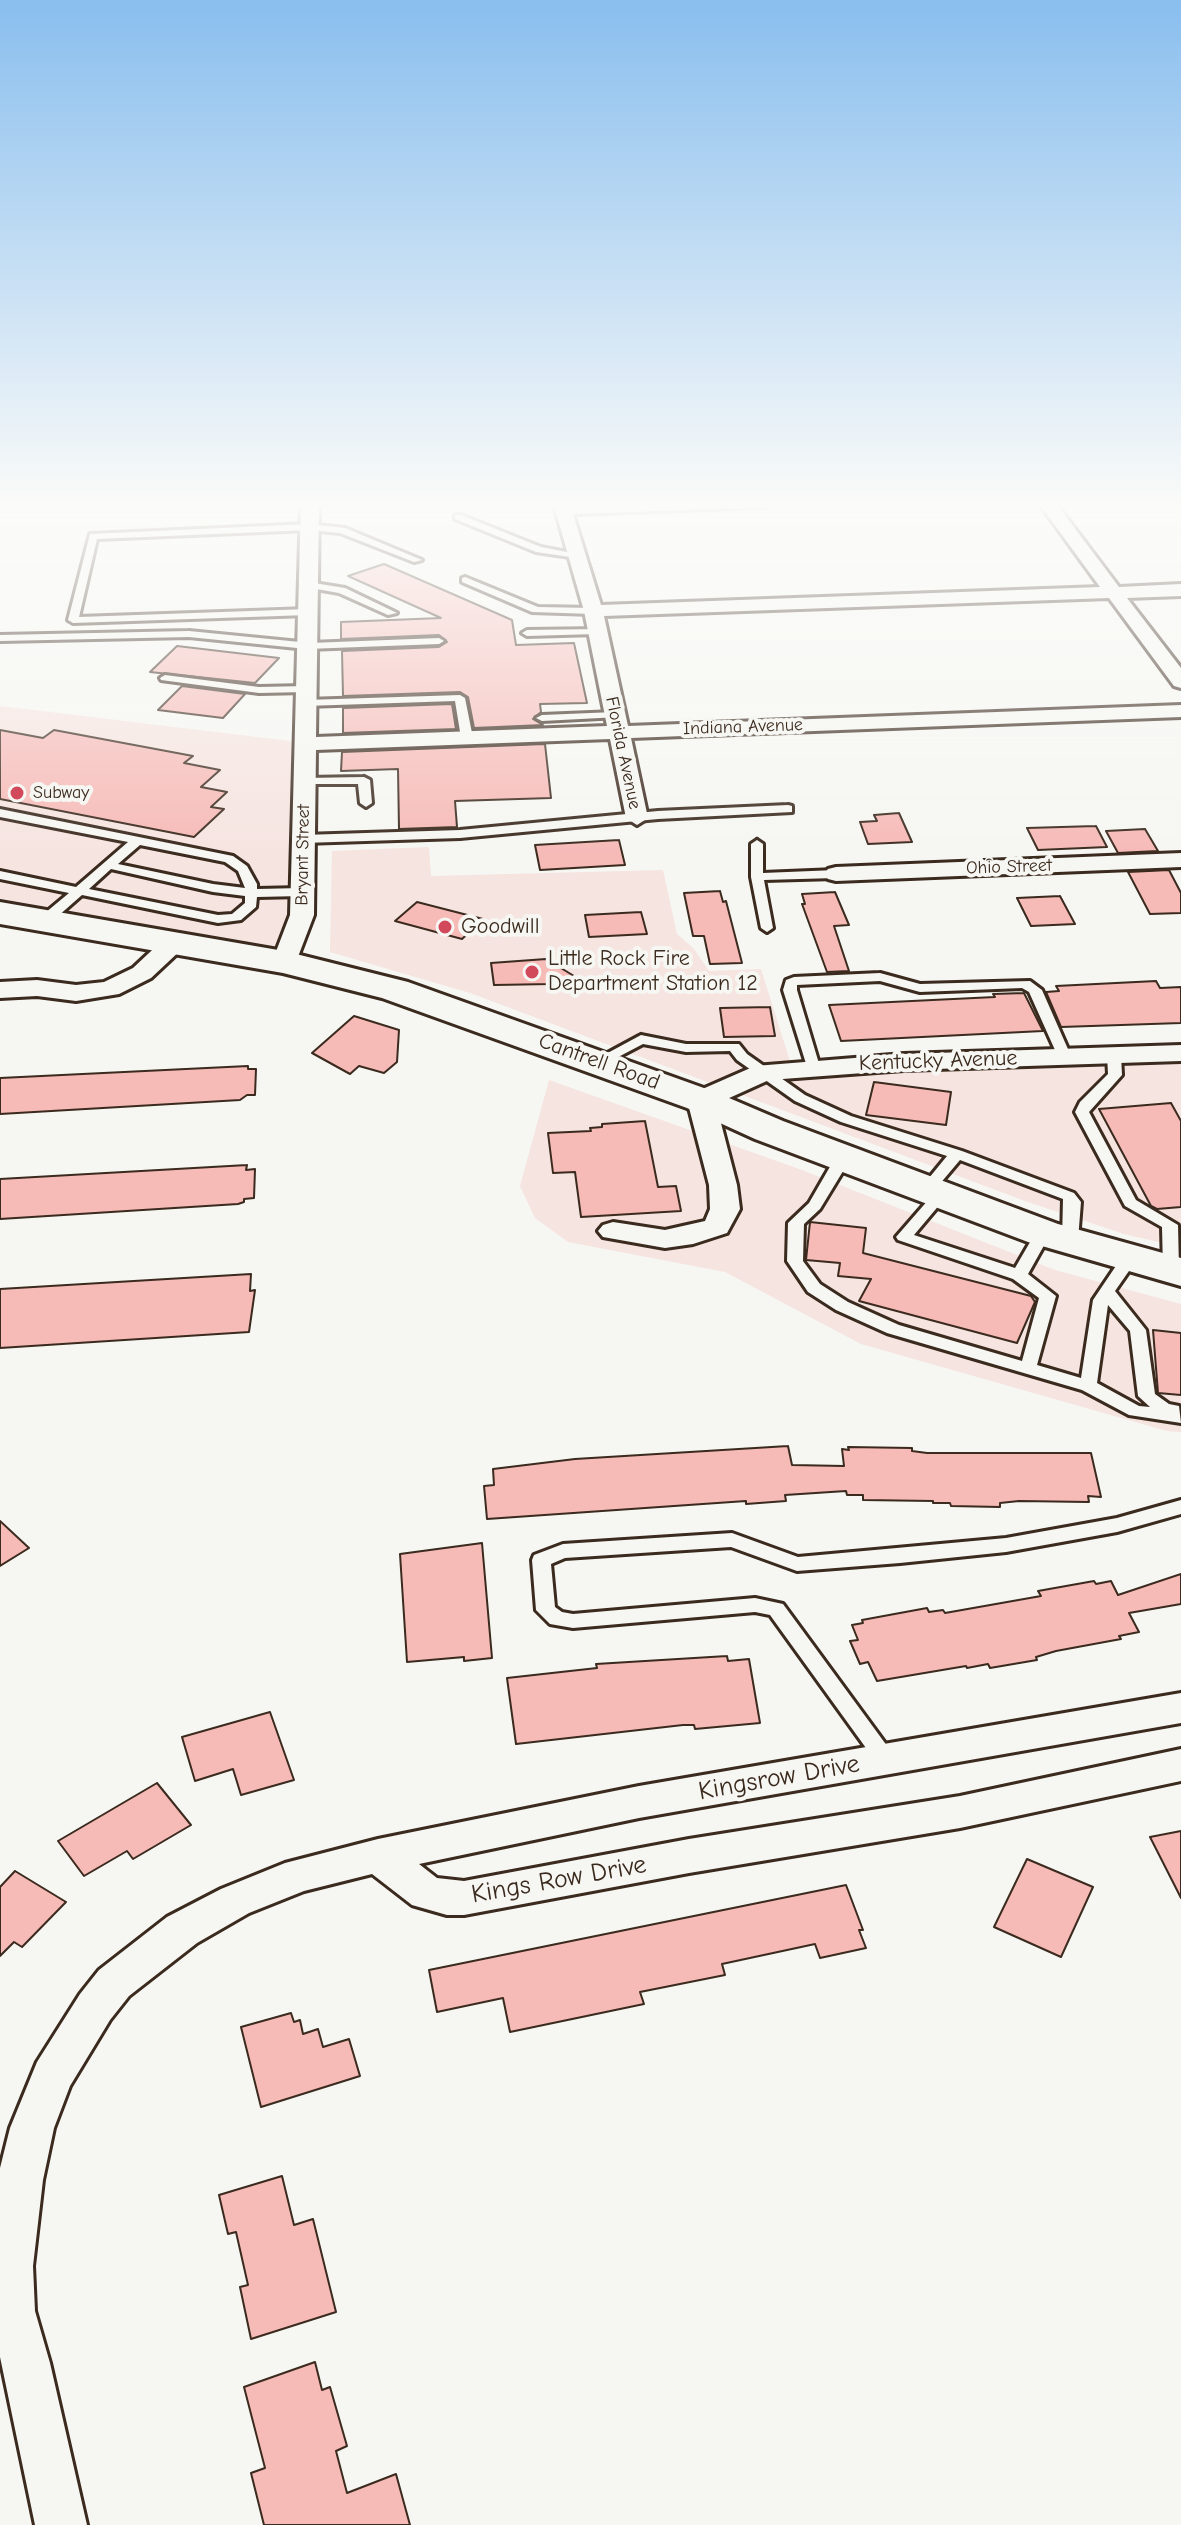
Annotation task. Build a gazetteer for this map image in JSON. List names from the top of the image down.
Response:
{
  "streets": {
    "main road": ["Cantrell Road"],
    "street": [
      "Indiana Avenue",
      "Florida Avenue",
      "Bryant Street",
      "Ohio Street",
      "Kentucky Avenue",
      "Kingsrow Drive",
      "Kings Row Drive"
    ]
  },
  "crossings": [
    ["Indiana Avenue", "Florida Avenue"],
    ["Indiana Avenue", "Bryant Street"],
    ["Bryant Street", "Cantrell Road"],
    ["Kentucky Avenue", "Cantrell Road"],
    ["Kingsrow Drive", "Kings Row Drive"]
  ],
  "places": ["Subway", "Goodwill", "Little Rock Fire Department Station 12"]
}
